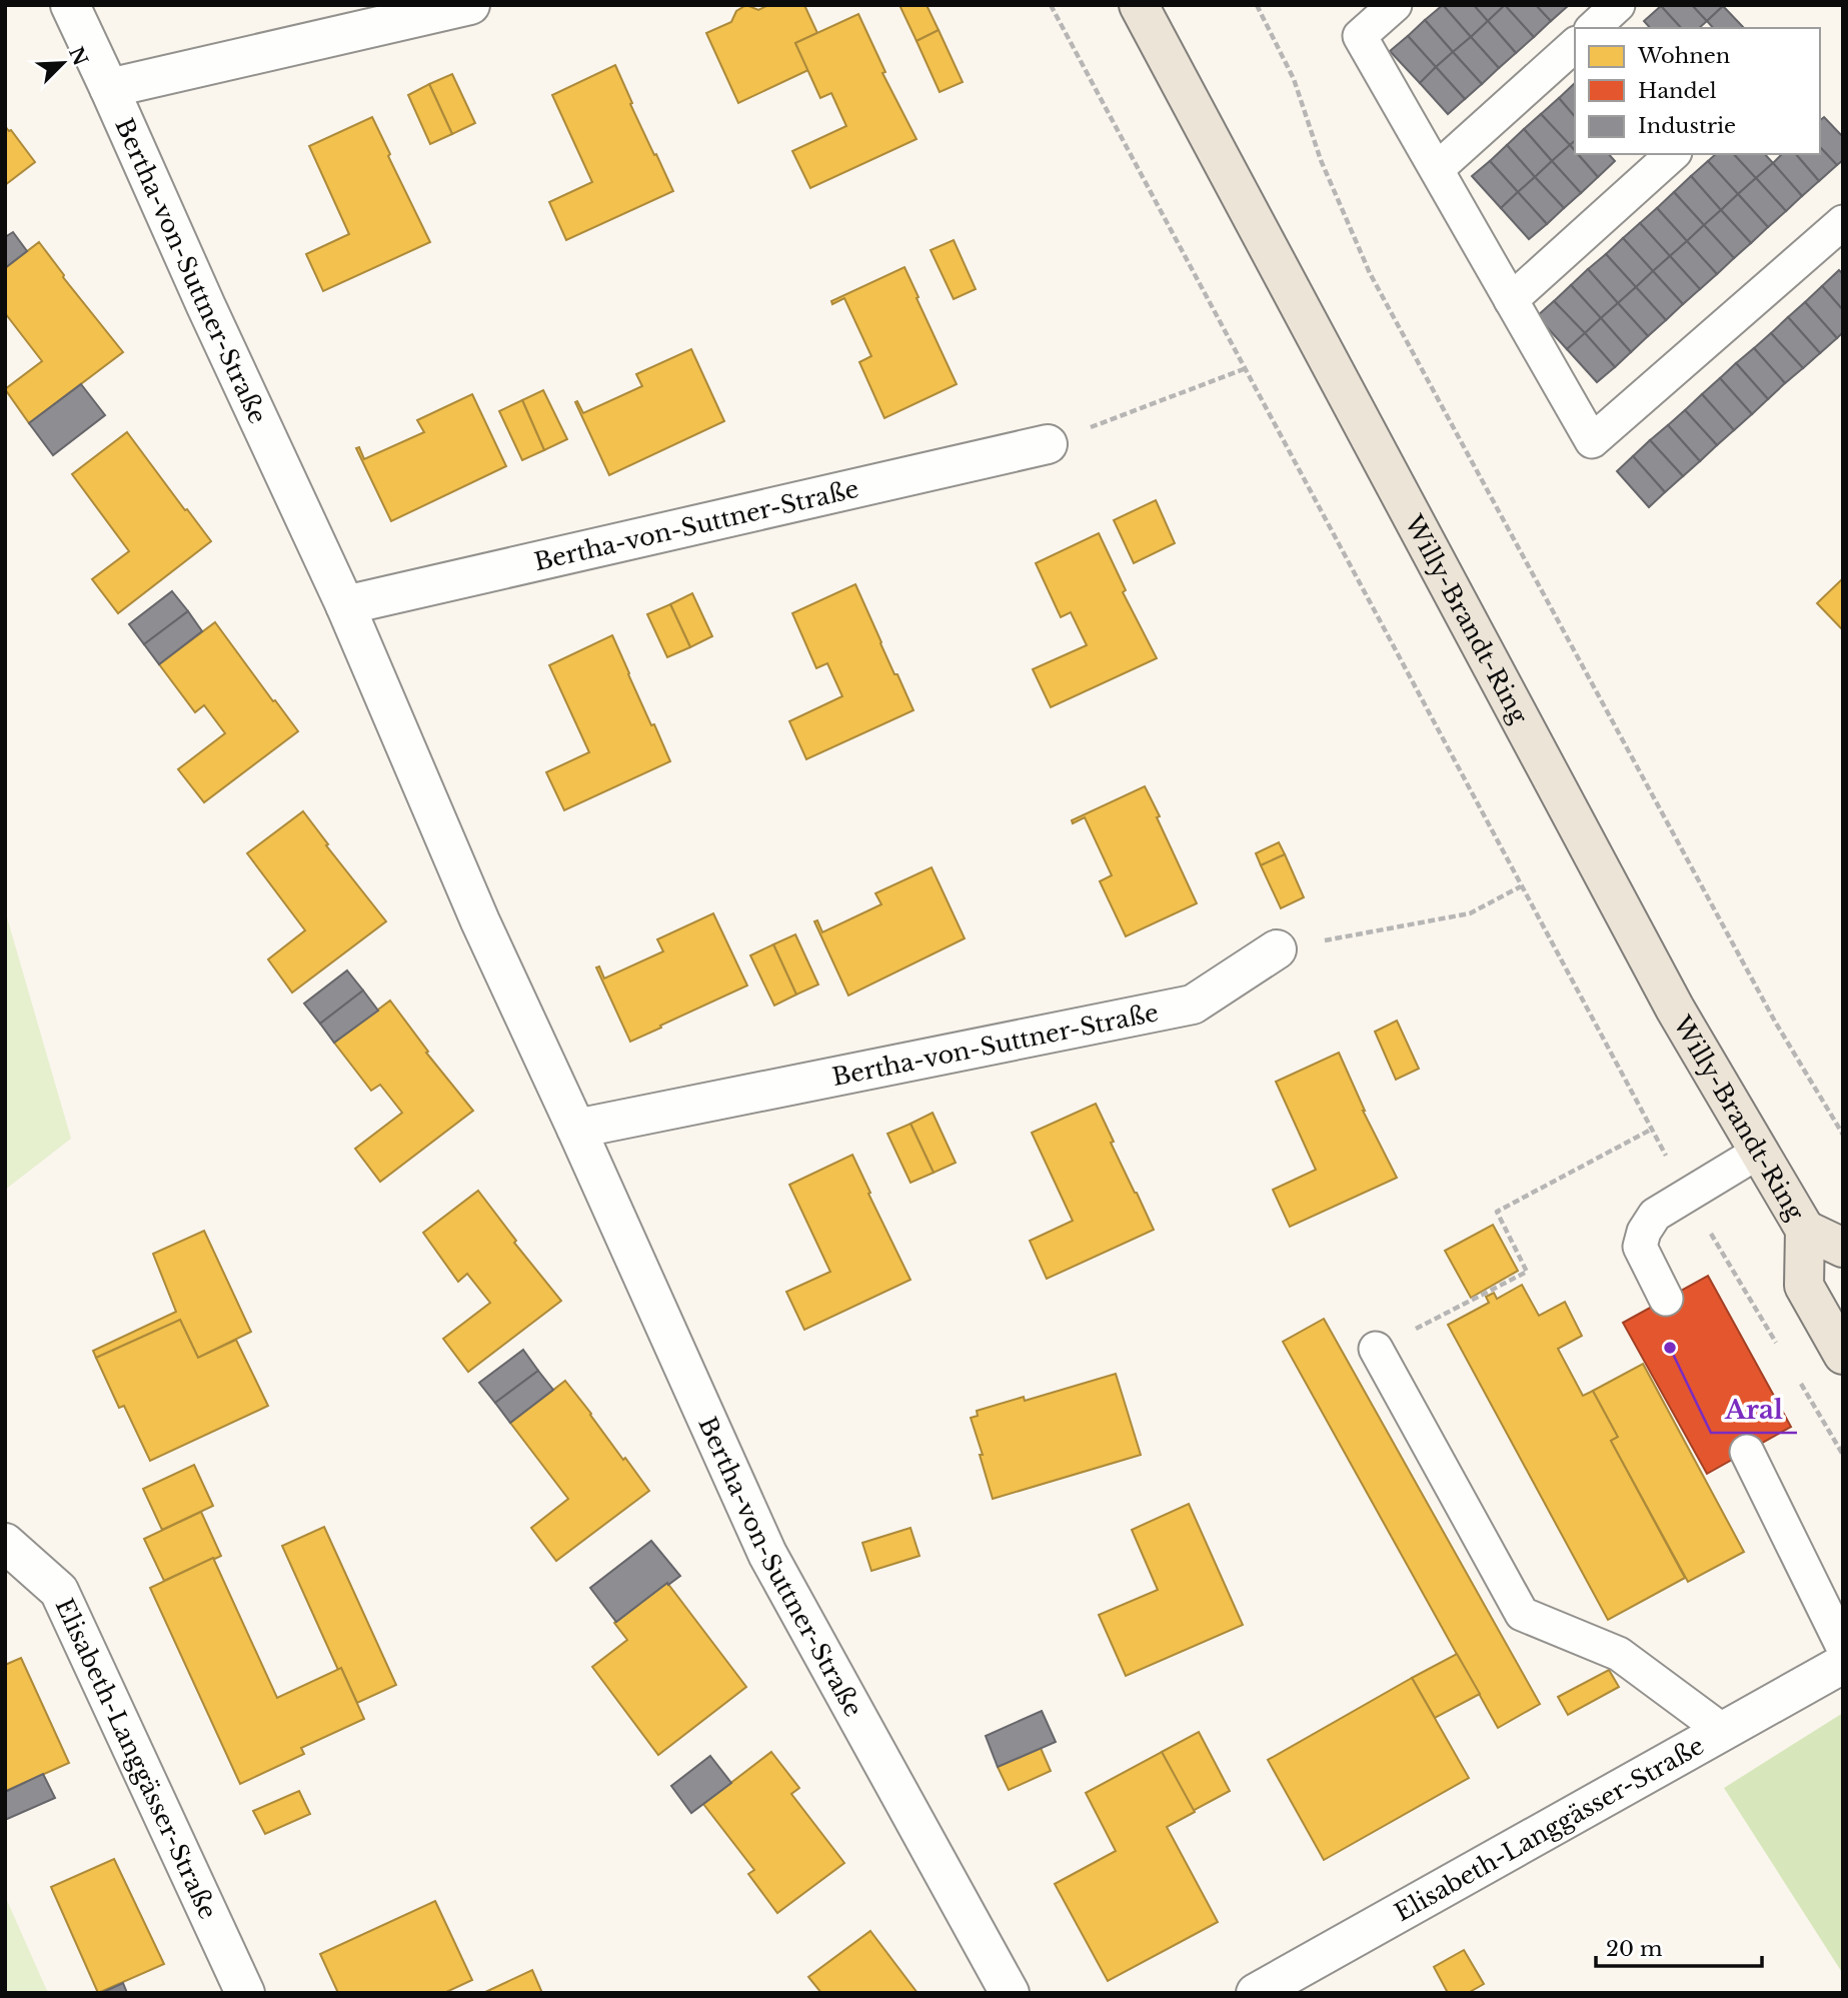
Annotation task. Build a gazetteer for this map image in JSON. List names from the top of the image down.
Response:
{
  "streets": {
    "main road": ["Willy-Brandt-Ring"],
    "street": ["Bertha-von-Suttner-Straße", "Elisabeth-Langgässer-Straße"]
  },
  "places": ["Aral"],
  "legend": ["Wohnen", "Handel", "Industrie"],
  "scale_bar": "20 m",
  "north": "top right"
}
